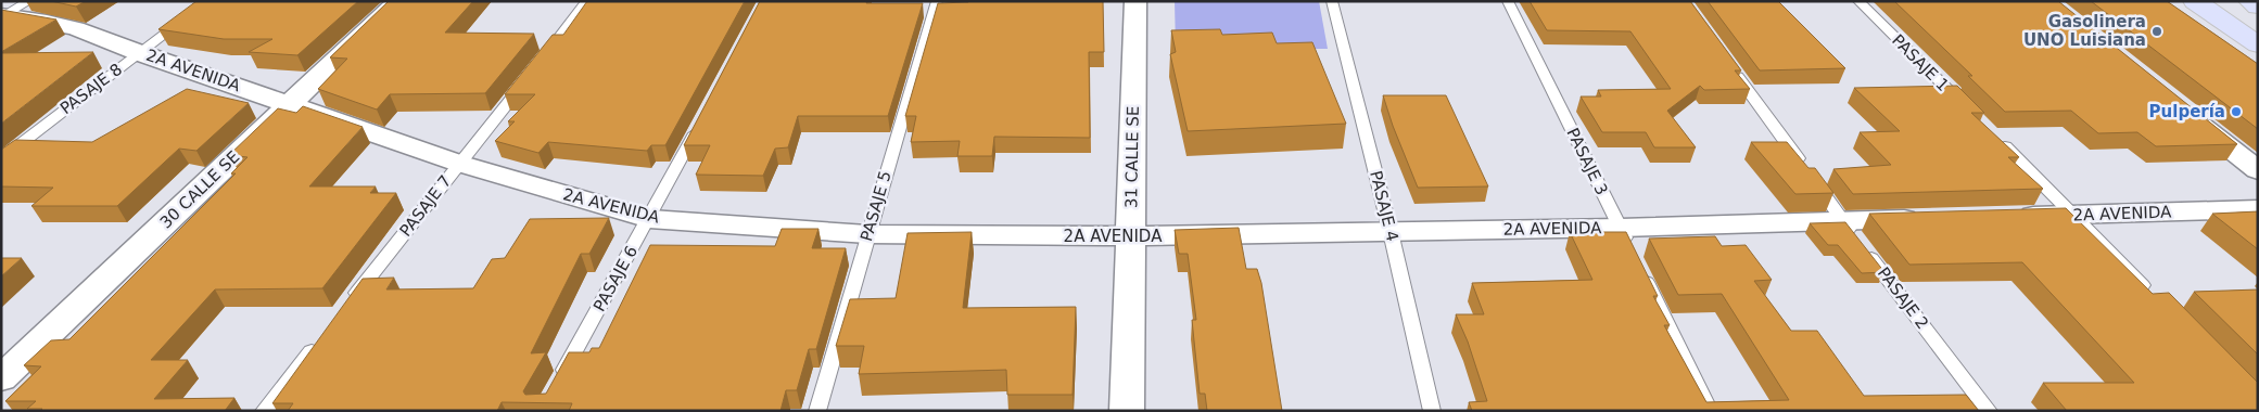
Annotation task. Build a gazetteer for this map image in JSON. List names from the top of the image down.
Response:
{
  "streets": {
    "street": ["2A AVENIDA", "31 CALLE SE", "30 CALLE SE"],
    "lane": [
      "PASAJE 1",
      "PASAJE 8",
      "PASAJE 3",
      "PASAJE 7",
      "PASAJE 5",
      "PASAJE 4",
      "PASAJE 6",
      "PASAJE 2"
    ]
  },
  "crossings": [
    ["2A AVENIDA", "PASAJE 8"],
    ["2A AVENIDA", "31 CALLE SE"],
    ["2A AVENIDA", "PASAJE 3"],
    ["2A AVENIDA", "30 CALLE SE"],
    ["2A AVENIDA", "PASAJE 7"],
    ["2A AVENIDA", "PASAJE 5"],
    ["2A AVENIDA", "PASAJE 4"],
    ["2A AVENIDA", "PASAJE 6"],
    ["2A AVENIDA", "PASAJE 2"]
  ],
  "places": ["Gasolinera UNO Luisiana", "Pulpería"]
}
